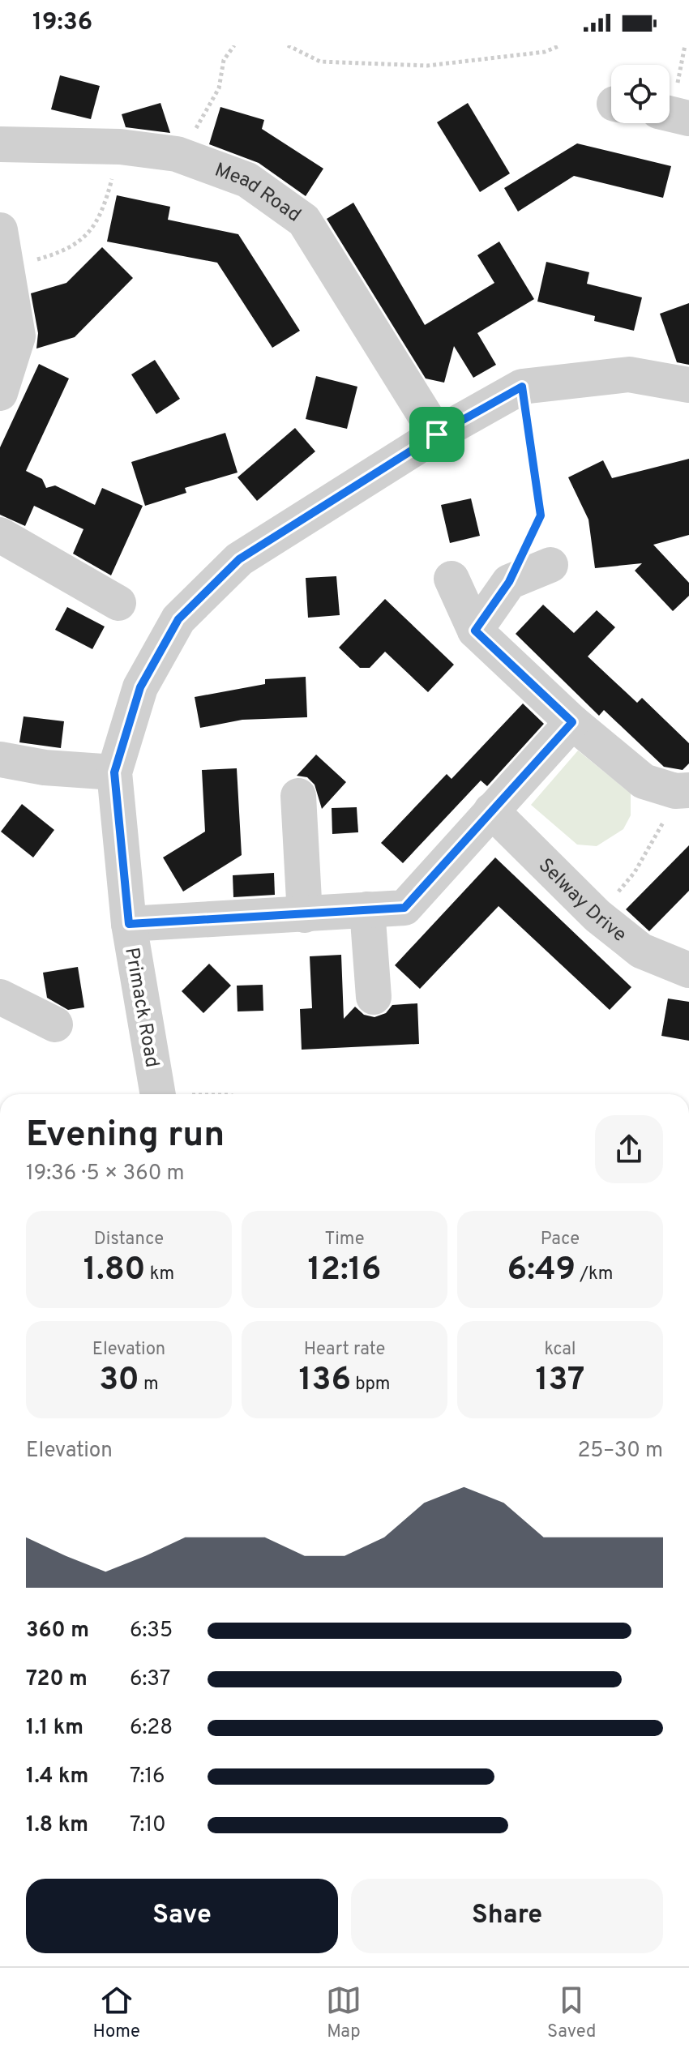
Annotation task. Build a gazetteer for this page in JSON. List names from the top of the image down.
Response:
{
  "streets": {
    "street": ["Mead Road", "Selway Drive", "Primack Road"]
  },
  "crossings": [
    ["Mead Road", "Primack Road"]
  ],
  "page": {
    "status": "19:36",
    "heading": ["Evening run", "19:36 · 5 × 360 m"],
    "stats": [
      ["Distance", "1.80 km"],
      ["Time", "12:16"],
      ["Pace", "6:49 /km"],
      ["Elevation", "30 m"],
      ["Heart rate", "136 bpm"],
      ["kcal", "137"]
    ],
    "chart": ["Elevation", "25–30 m"],
    "list": [
      {
        "name": "360 m",
        "note": "6:35"
      },
      {
        "name": "720 m",
        "note": "6:37"
      },
      {
        "name": "1.1 km",
        "note": "6:28"
      },
      {
        "name": "1.4 km",
        "note": "7:16"
      },
      {
        "name": "1.8 km",
        "note": "7:10"
      }
    ],
    "buttons": ["Save", "Share"],
    "tabs": ["Home", "Map", "Saved"]
  }
}
